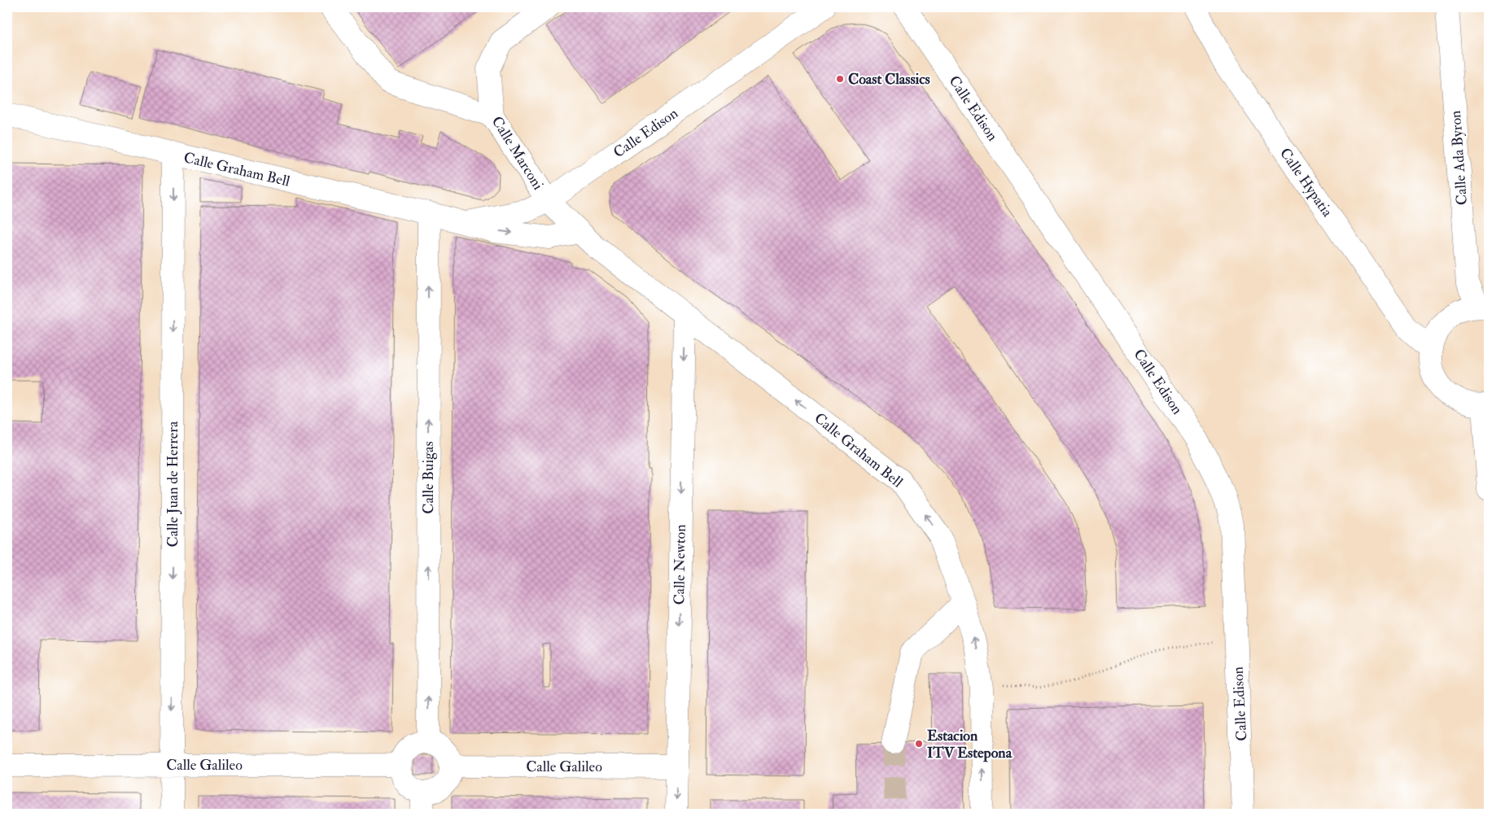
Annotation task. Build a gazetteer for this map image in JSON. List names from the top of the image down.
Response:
{
  "streets": {
    "street": [
      "Calle Edison",
      "Calle Marconi",
      "Calle Ada Byron",
      "Calle Graham Bell",
      "Calle Hypatia",
      "Calle Buigas",
      "Calle Juan de Herrera",
      "Calle Newton",
      "Calle Galileo"
    ]
  },
  "crossings": [
    ["Calle Edison", "Calle Marconi"],
    ["Calle Edison", "Calle Graham Bell"],
    ["Calle Marconi", "Calle Graham Bell"],
    ["Calle Graham Bell", "Calle Buigas"],
    ["Calle Graham Bell", "Calle Juan de Herrera"],
    ["Calle Graham Bell", "Calle Newton"],
    ["Calle Buigas", "Calle Galileo"],
    ["Calle Juan de Herrera", "Calle Galileo"],
    ["Calle Newton", "Calle Galileo"]
  ],
  "one_way": ["Calle Buigas", "Calle Juan de Herrera", "Calle Newton"],
  "places": ["Coast Classics", "Estacion ITV Estepona"]
}
